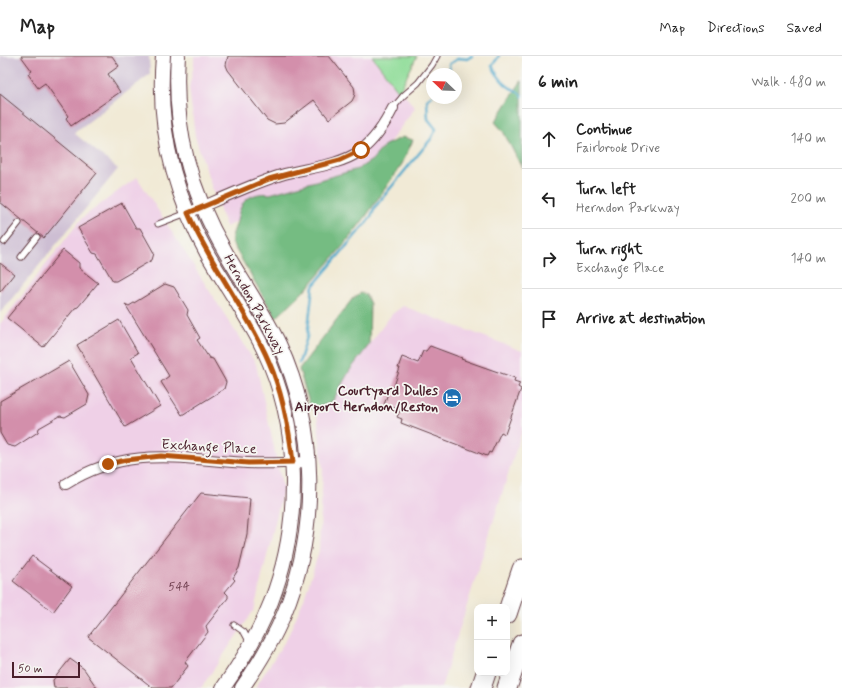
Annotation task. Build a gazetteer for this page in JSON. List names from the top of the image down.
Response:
{
  "streets": {
    "main road": ["Herndon Parkway"],
    "street": ["Exchange Place"]
  },
  "crossings": [
    ["Herndon Parkway", "Exchange Place"]
  ],
  "places": {
    "hotel": ["Courtyard Dulles Airport Herndon/Reston"]
  },
  "house_numbers": ["544"],
  "scale_bar": "50 m",
  "north": "top left",
  "page": {
    "header": "Map",
    "nav": ["Map", "Directions", "Saved"],
    "heading": ["6 min", "Walk · 480 m"],
    "list": [
      ["Continue", "Fairbrook Drive", "140 m"],
      ["Turn left", "Herndon Parkway", "200 m"],
      ["Turn right", "Exchange Place", "140 m"],
      "Arrive at destination"
    ],
    "map_buttons": ["+", "−"],
    "scale": "50 m"
  }
}
